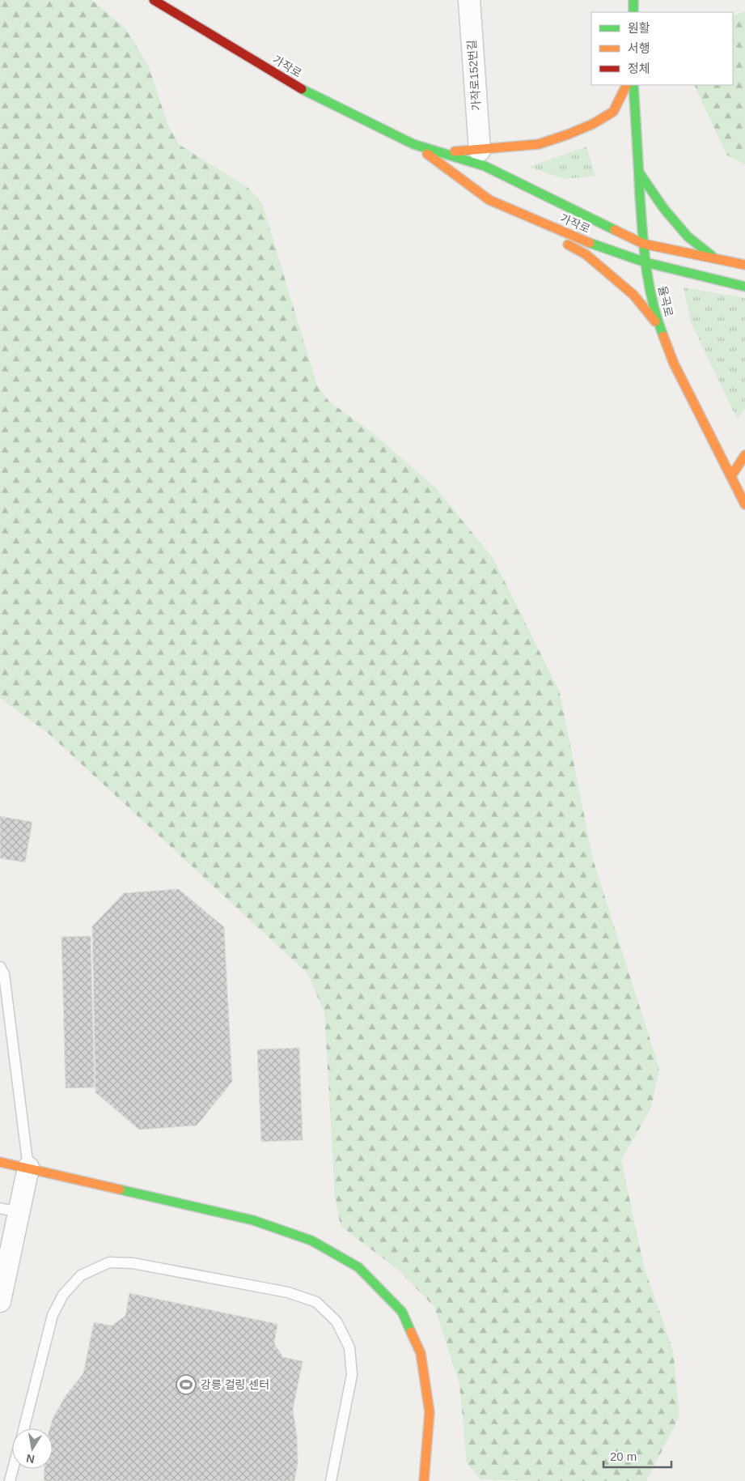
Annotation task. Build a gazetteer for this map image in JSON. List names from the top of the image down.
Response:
{
  "streets": {
    "street": ["가작로", "가작로152번길", "율곡로"]
  },
  "crossings": [
    ["가작로", "율곡로"]
  ],
  "places": {
    "sports": ["강릉 컬링 센터"]
  },
  "legend": ["원활", "서행", "정체"],
  "scale_bar": "20 m",
  "north": "bottom"
}
